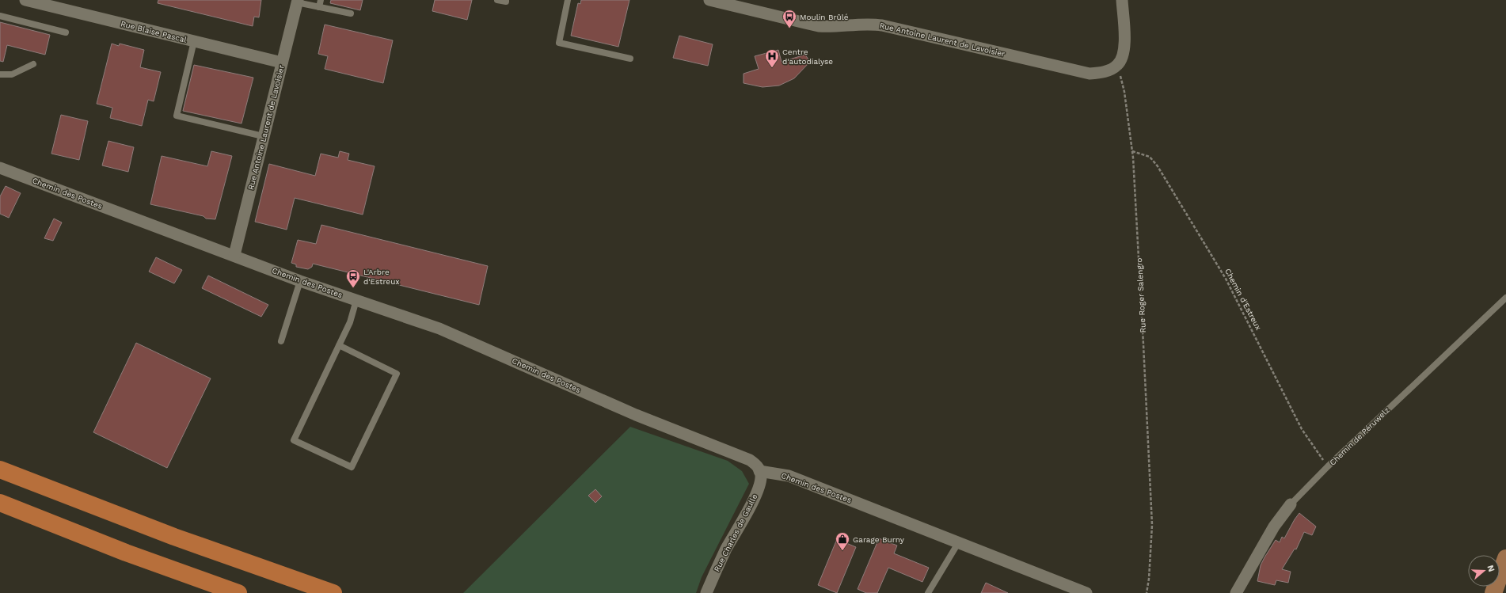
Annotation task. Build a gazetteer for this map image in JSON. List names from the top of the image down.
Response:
{
  "streets": {
    "street": [
      "Rue Blaise Pascal",
      "Rue Antoine Laurent de Lavoisier",
      "Chemin des Postes",
      "Chemin de Péruwelz",
      "Rue Charles de Gaulle"
    ],
    "path": ["Rue Roger Salengro", "Chemin d'Estreux"]
  },
  "crossings": [
    ["Rue Blaise Pascal", "Rue Antoine Laurent de Lavoisier"],
    ["Rue Antoine Laurent de Lavoisier", "Chemin des Postes"],
    ["Rue Antoine Laurent de Lavoisier", "Rue Roger Salengro"],
    ["Chemin des Postes", "Rue Charles de Gaulle"],
    ["Rue Roger Salengro", "Chemin d'Estreux"],
    ["Chemin d'Estreux", "Chemin de Péruwelz"]
  ],
  "places": {
    "bus stop": ["Moulin Brûlé", "L'Arbre d'Estreux"],
    "hospital": ["Centre d'autodialyse"],
    "shop": ["Garage Burny"]
  },
  "north": "right"
}
